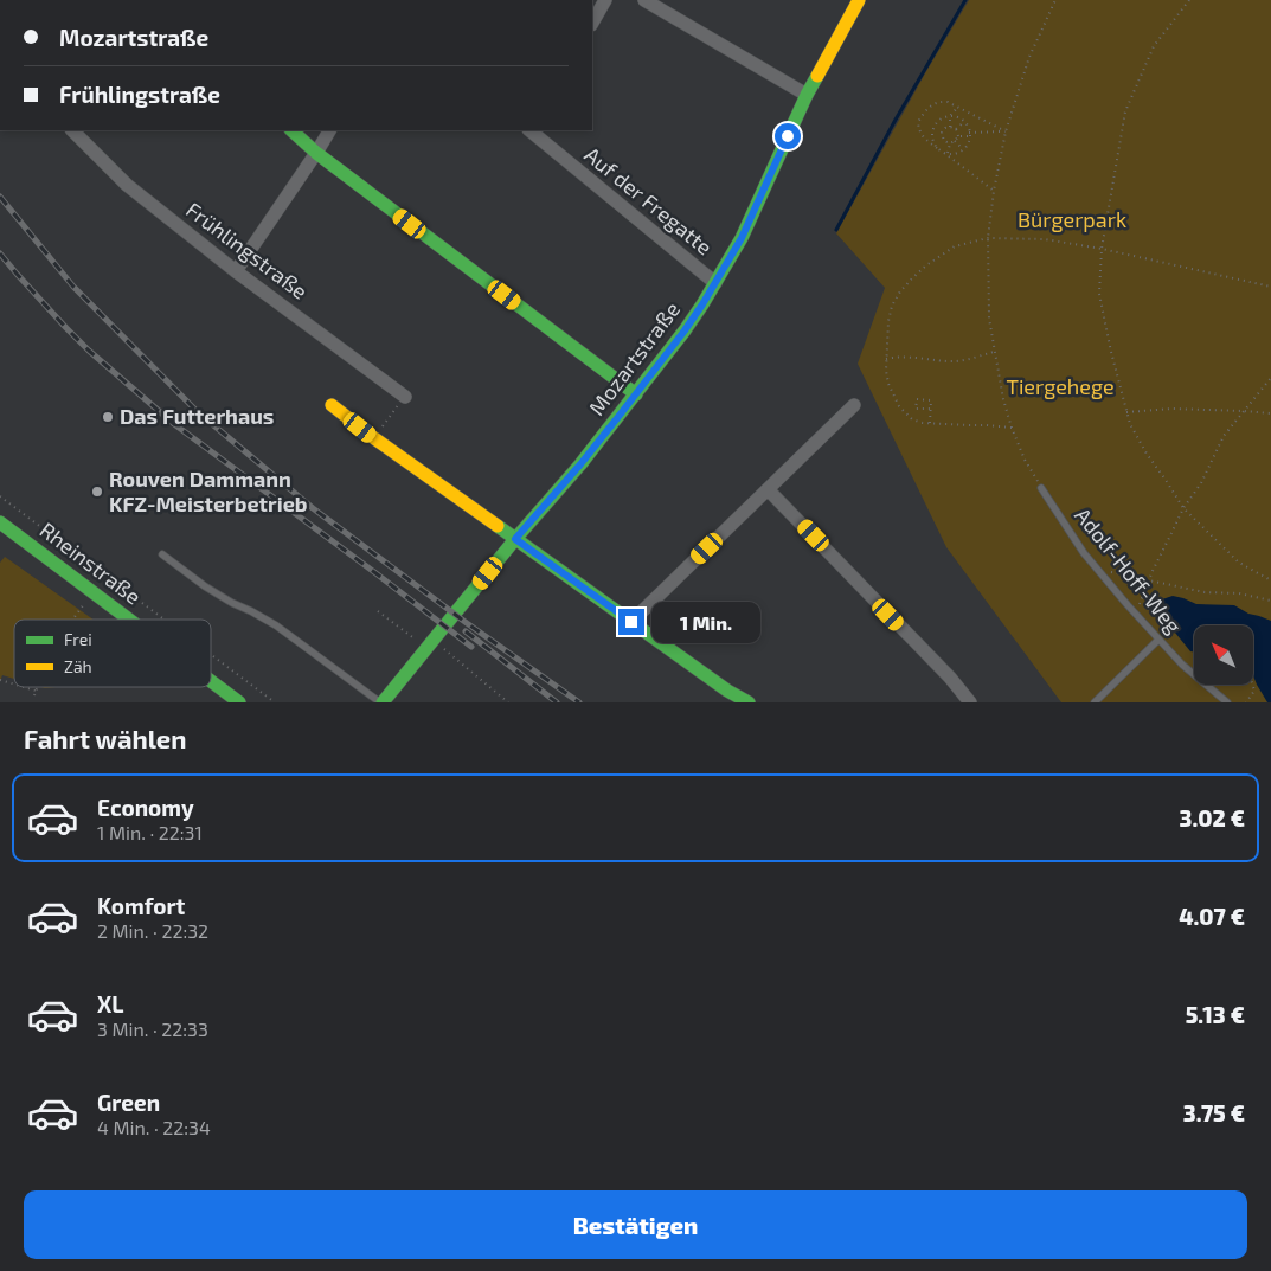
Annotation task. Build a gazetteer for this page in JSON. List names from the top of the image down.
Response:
{
  "streets": {
    "street": [
      "Auf der Fregatte",
      "Frühlingstraße",
      "Mozartstraße",
      "Rheinstraße"
    ],
    "lane": ["Adolf-Hoff-Weg"]
  },
  "crossings": [
    ["Auf der Fregatte", "Mozartstraße"]
  ],
  "parks": ["Bürgerpark", "Tiergehege"],
  "places": ["Das Futterhaus", "Rouven Dammann KFZ-Meisterbetrieb"],
  "legend": ["Frei", "Zäh"],
  "north": "top left",
  "page": {
    "banner": ["Mozartstraße", "Frühlingstraße"],
    "bubble": "1 Min.",
    "heading": "Fahrt wählen",
    "list": [
      {
        "name": "Economy",
        "note": "1 Min. · 22:31",
        "value": "3.02 €"
      },
      {
        "name": "Komfort",
        "note": "2 Min. · 22:32",
        "value": "4.07 €"
      },
      {
        "name": "XL",
        "note": "3 Min. · 22:33",
        "value": "5.13 €"
      },
      {
        "name": "Green",
        "note": "4 Min. · 22:34",
        "value": "3.75 €"
      }
    ],
    "buttons": "Bestätigen"
  }
}
